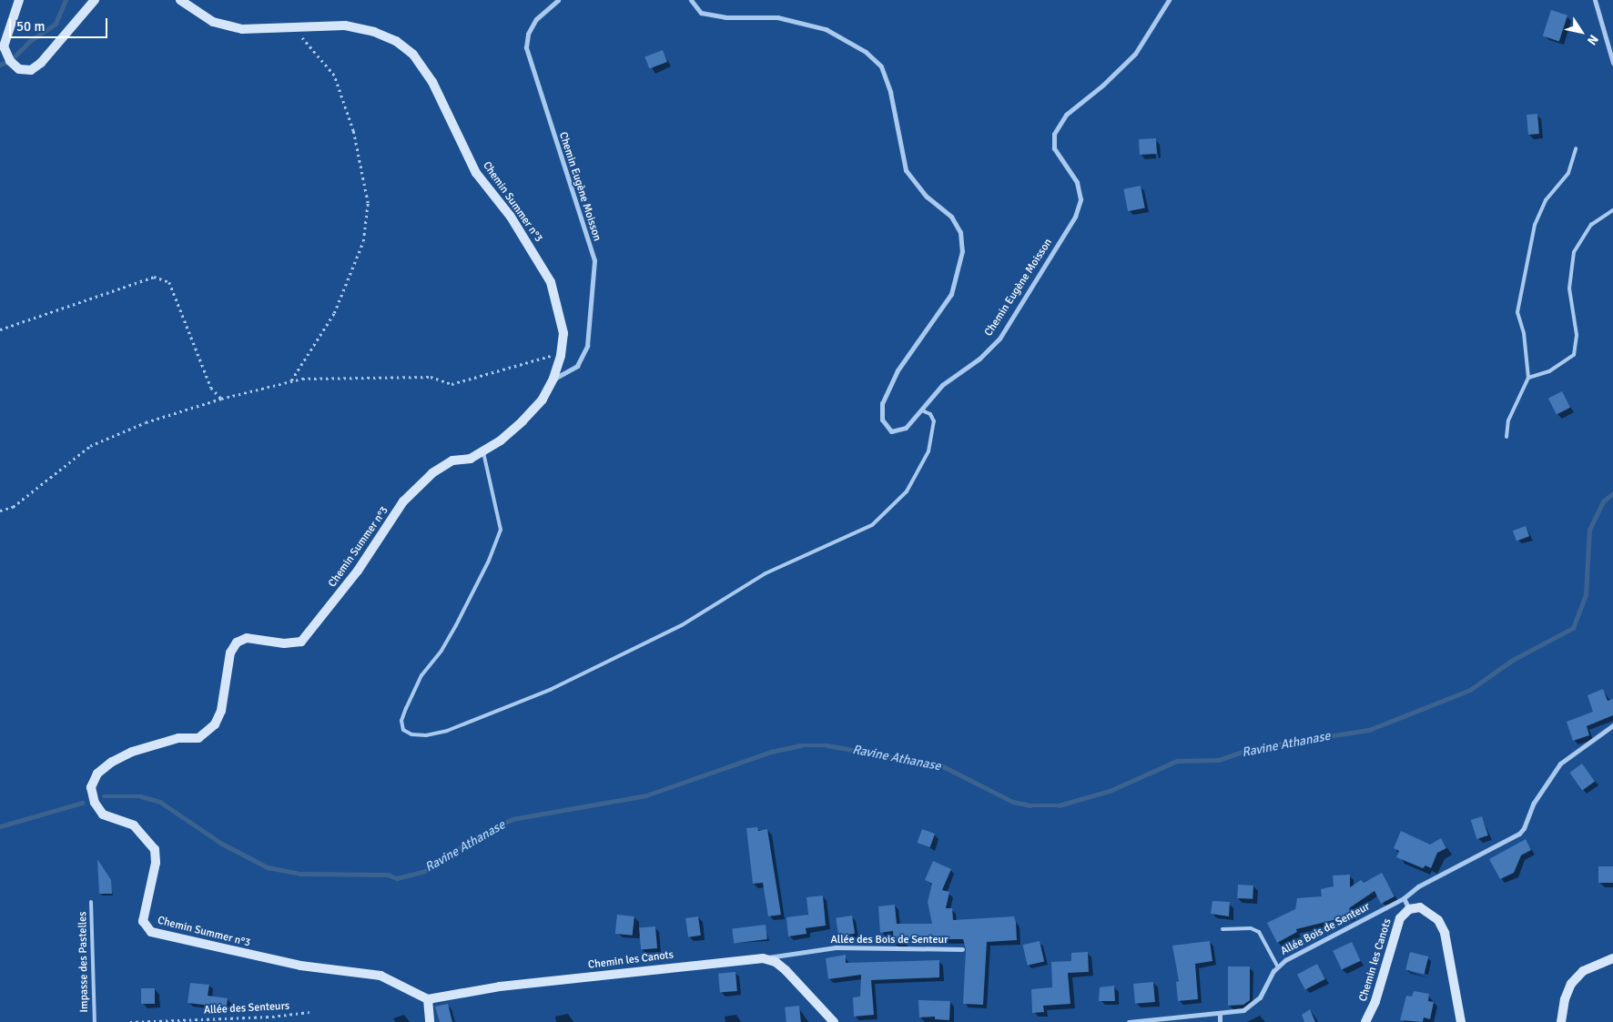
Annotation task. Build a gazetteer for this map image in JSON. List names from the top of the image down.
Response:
{
  "streets": {
    "street": [
      "Chemin Eugène Moisson",
      "Chemin Summer n°3",
      "Allée Bois de Senteur",
      "Allée des Bois de Senteur",
      "Chemin les Canots"
    ],
    "lane": ["Impasse des Pastelles"],
    "path": ["Allée des Senteurs"]
  },
  "crossings": [
    ["Chemin Eugène Moisson", "Chemin Summer n°3"],
    ["Chemin Summer n°3", "Chemin les Canots"],
    ["Allée des Bois de Senteur", "Chemin les Canots"]
  ],
  "water": ["Ravine Athanase"],
  "scale_bar": "50 m",
  "north": "bottom right"
}
